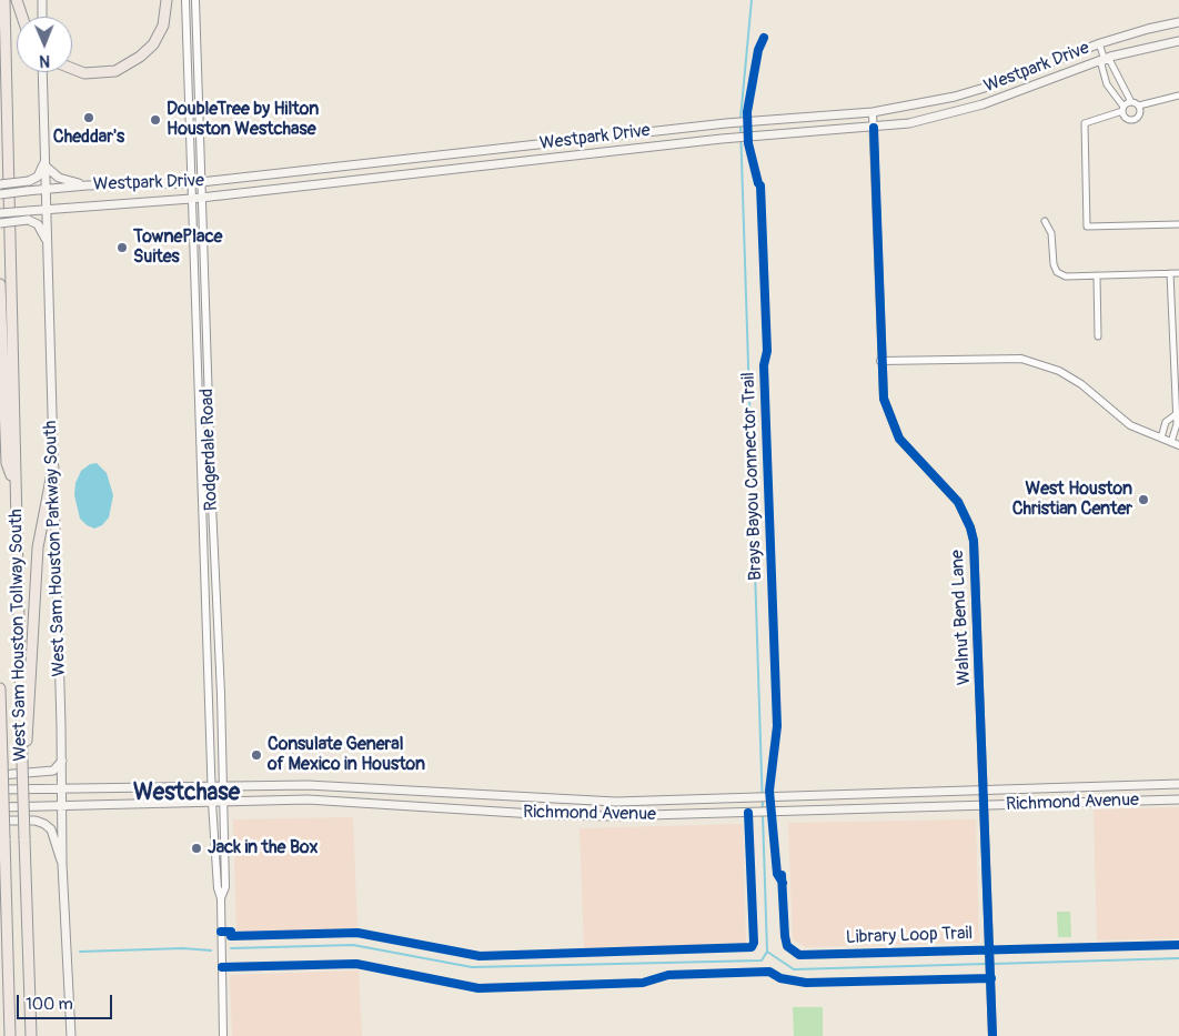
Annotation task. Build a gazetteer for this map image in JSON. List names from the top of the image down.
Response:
{
  "streets": {
    "highway": ["West Sam Houston Tollway South"],
    "main road": ["Westpark Drive", "West Sam Houston Parkway South", "Richmond Avenue"],
    "street": ["Rodgerdale Road", "Walnut Bend Lane"],
    "cycle path": ["Brays Bayou Connector Trail", "Library Loop Trail"]
  },
  "crossings": [
    ["Westpark Drive", "Rodgerdale Road"],
    ["Westpark Drive", "West Sam Houston Parkway South"],
    ["Westpark Drive", "Walnut Bend Lane"],
    ["Rodgerdale Road", "Richmond Avenue"],
    ["West Sam Houston Parkway South", "Richmond Avenue"],
    ["Walnut Bend Lane", "Richmond Avenue"]
  ],
  "districts": ["Westchase"],
  "places": [
    "Cheddar's",
    "DoubleTree by Hilton Houston Westchase",
    "TownePlace Suites",
    "West Houston Christian Center",
    "Consulate General of Mexico in Houston",
    "Jack in the Box"
  ],
  "scale_bar": "100 m",
  "north": "bottom"
}
